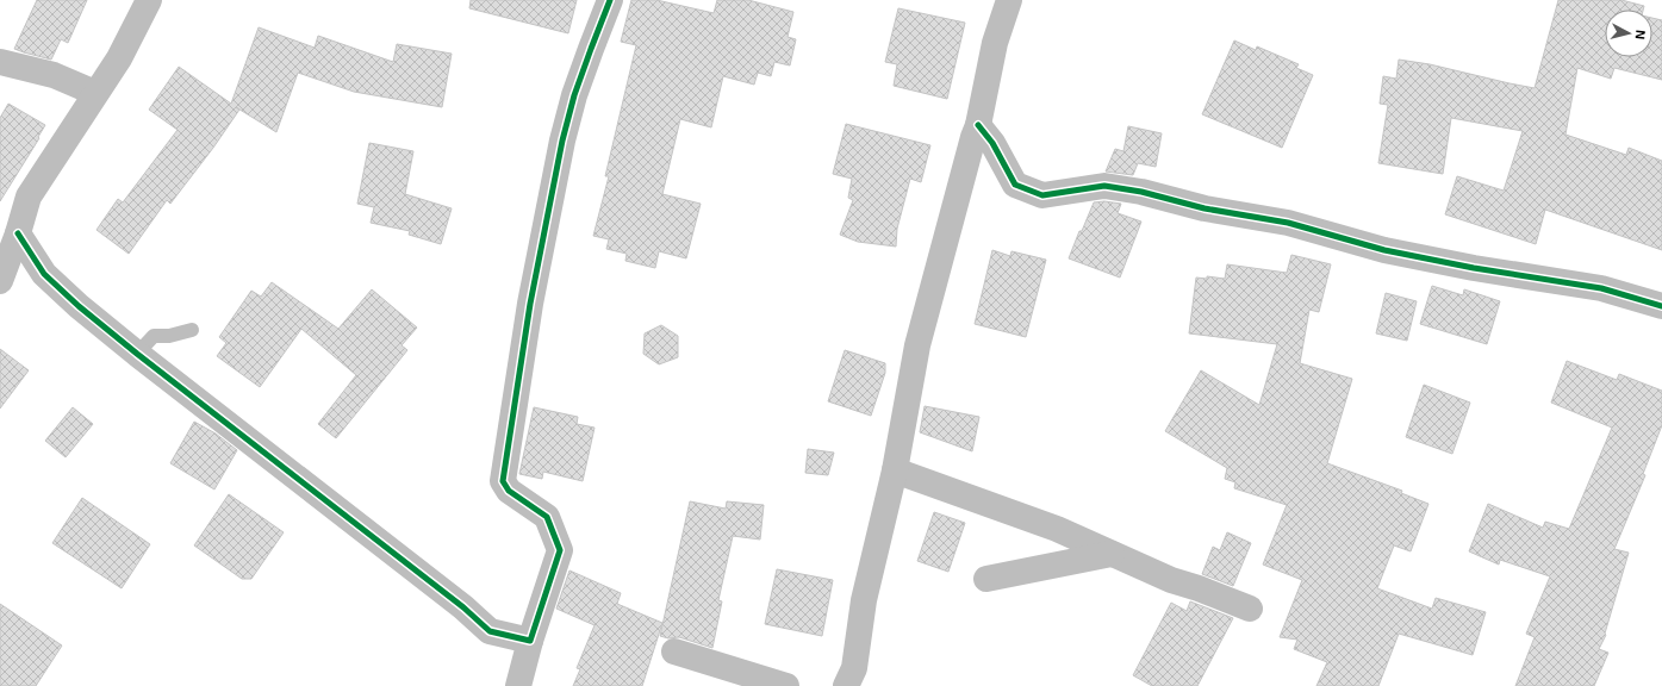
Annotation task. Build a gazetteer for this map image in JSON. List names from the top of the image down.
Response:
{
  "north": "right"
}
